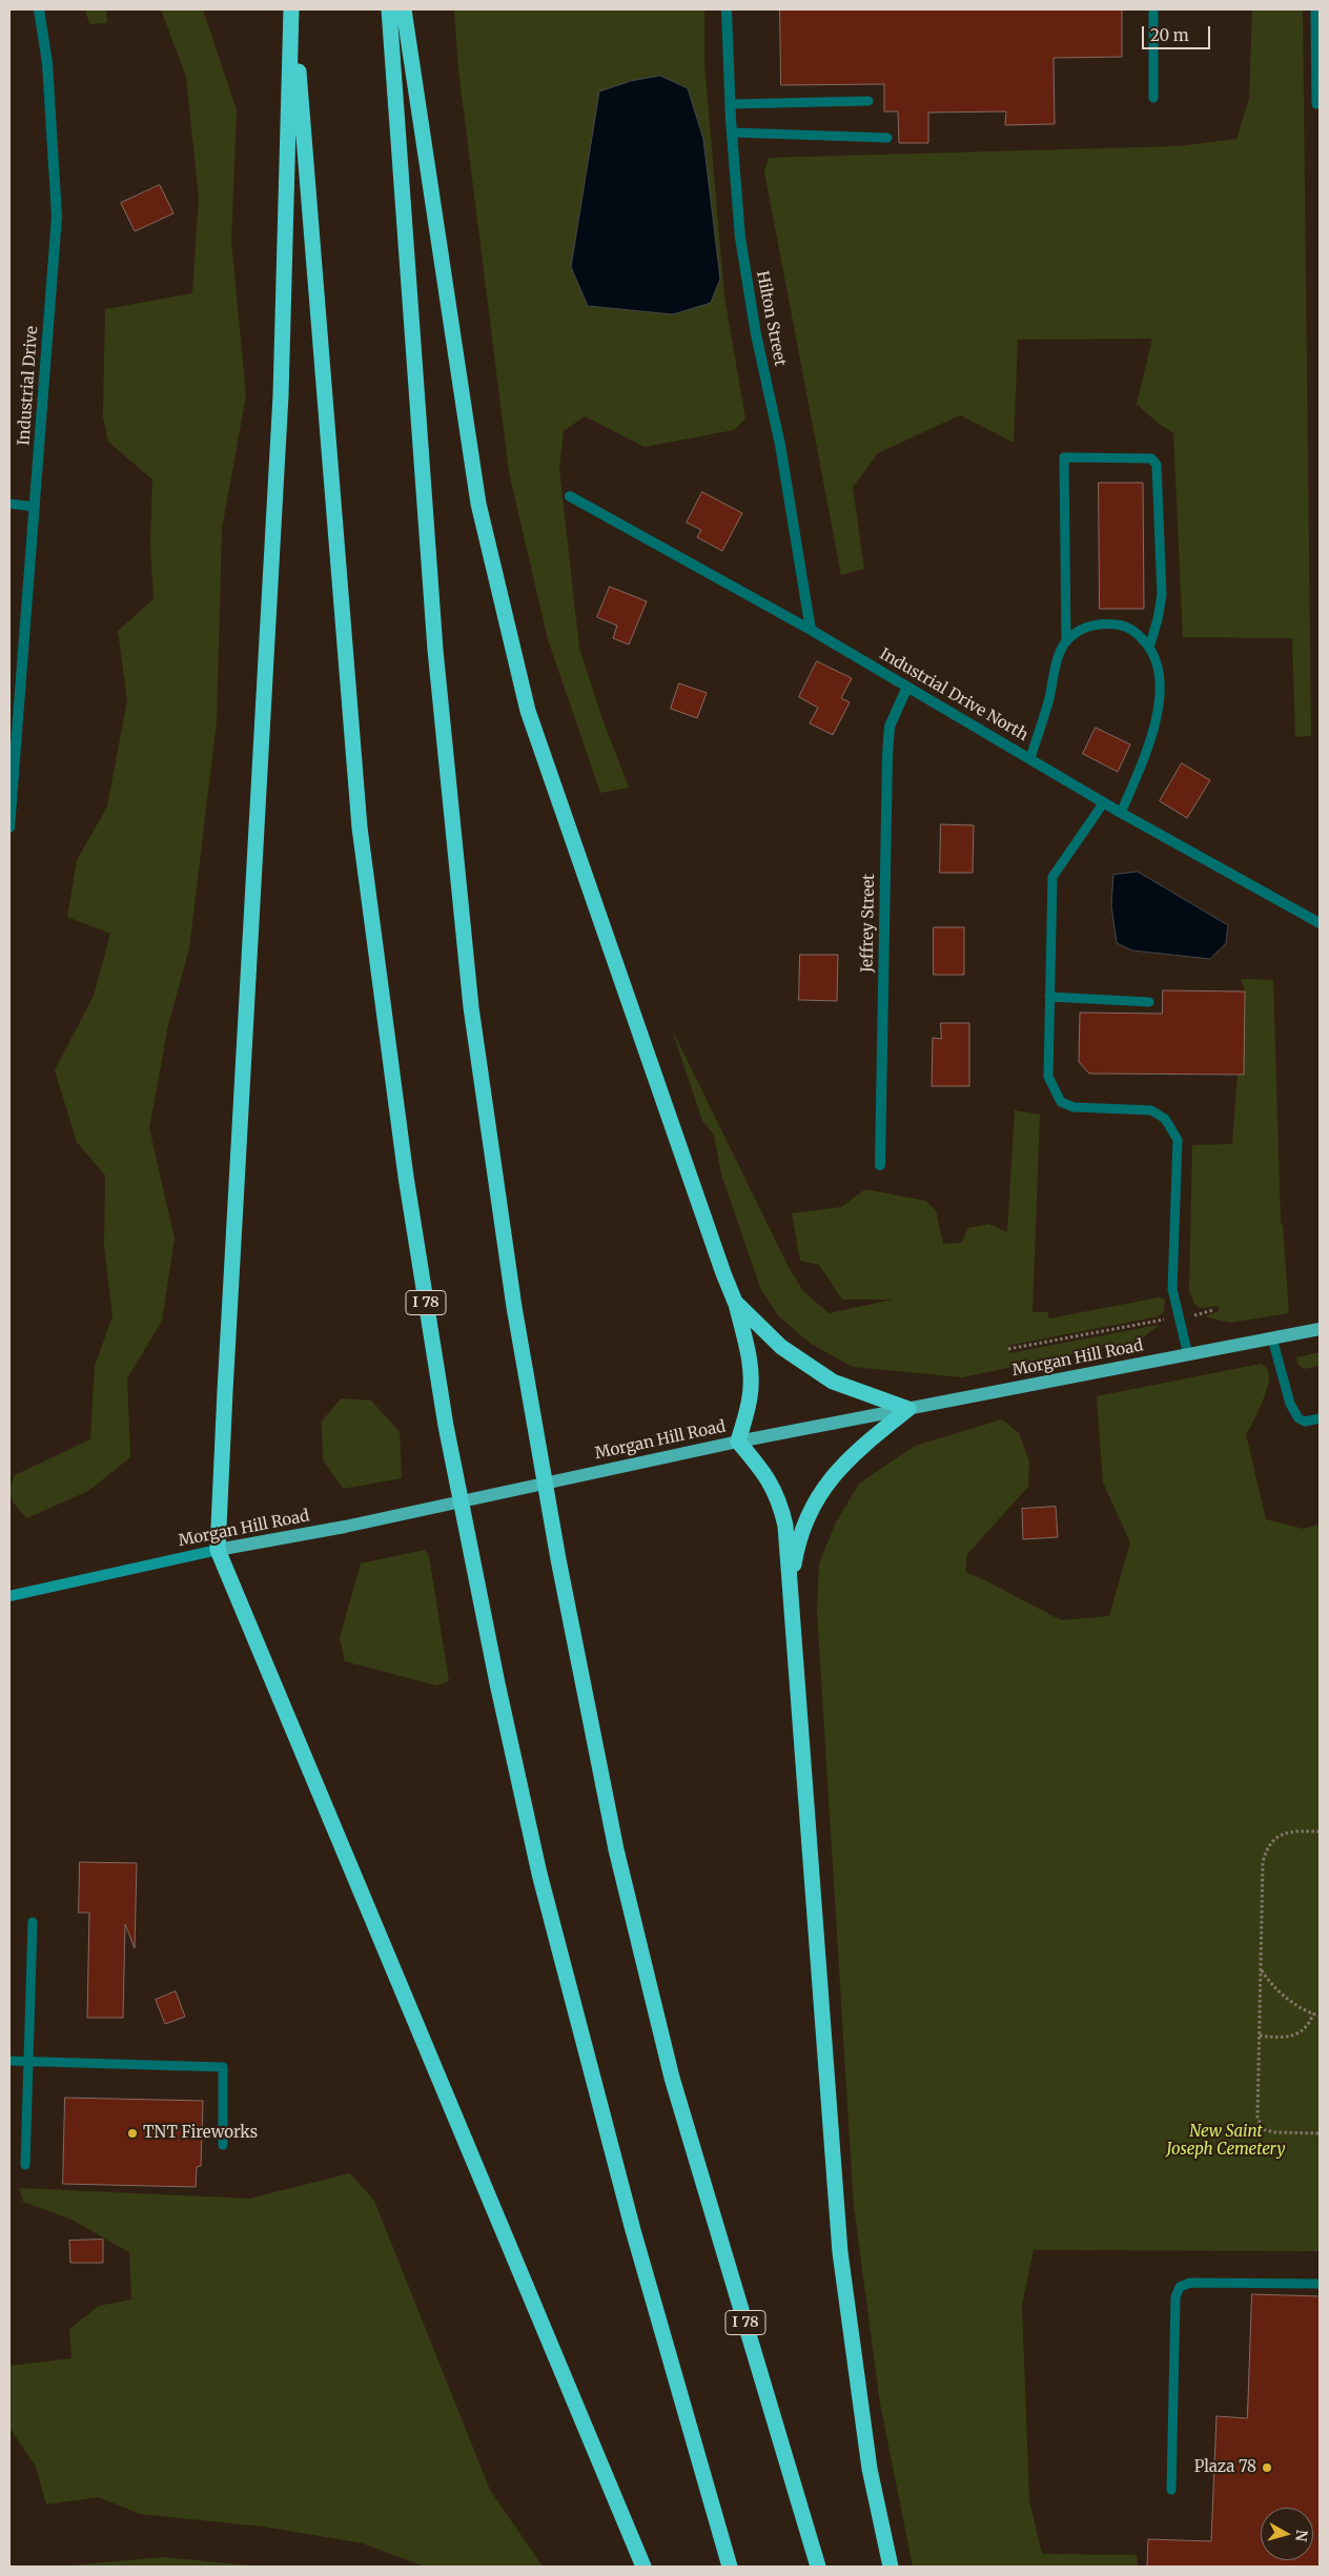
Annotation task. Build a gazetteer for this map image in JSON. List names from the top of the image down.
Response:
{
  "streets": {
    "highway": ["I 78"],
    "main road": ["Morgan Hill Road"],
    "street": [
      "Hilton Street",
      "Industrial Drive",
      "Industrial Drive North",
      "Jeffrey Street"
    ]
  },
  "crossings": [
    ["Hilton Street", "Industrial Drive North"],
    ["Industrial Drive North", "Jeffrey Street"]
  ],
  "parks": ["New Saint Joseph Cemetery"],
  "places": ["TNT Fireworks", "Plaza 78"],
  "scale_bar": "20 m",
  "north": "right"
}
